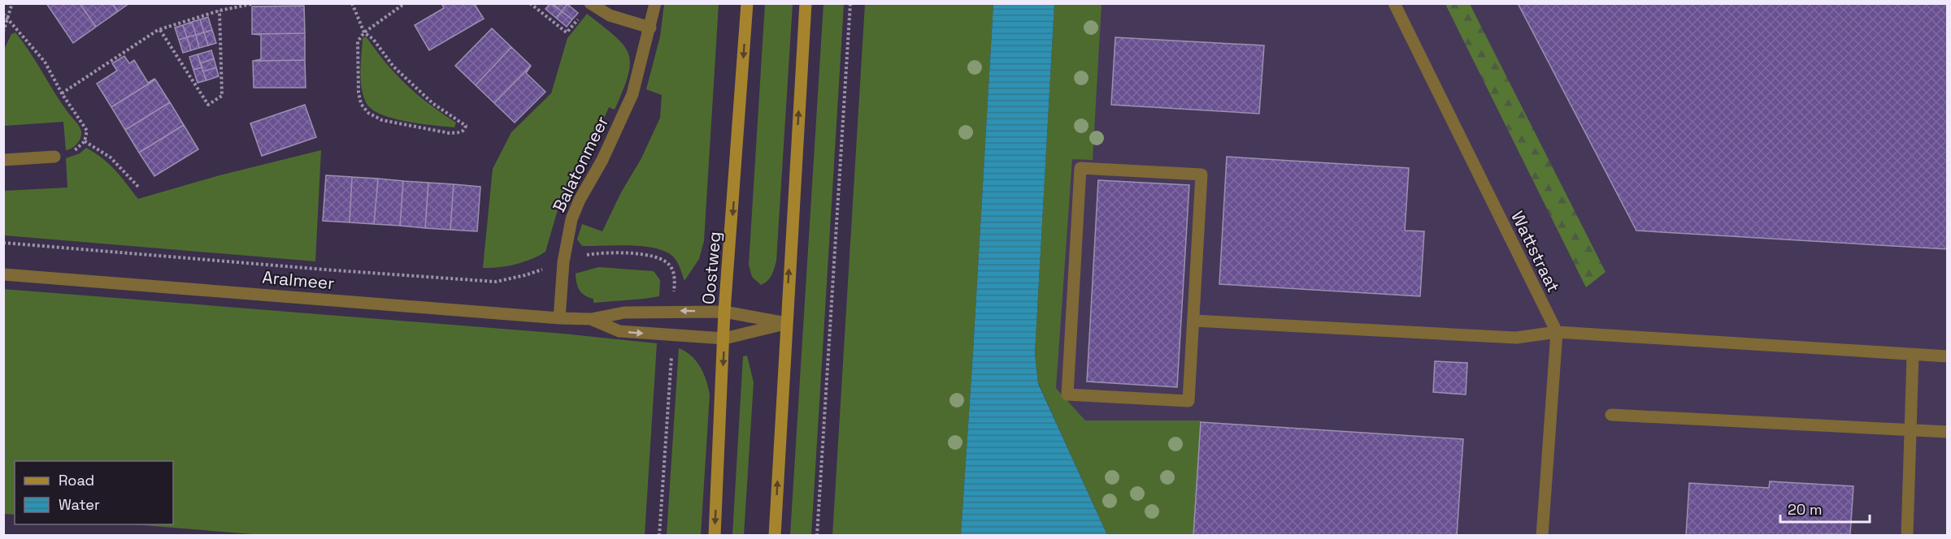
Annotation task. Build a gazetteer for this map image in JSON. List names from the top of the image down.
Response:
{
  "streets": {
    "main road": ["Oostweg"],
    "street": ["Balatonmeer", "Wattstraat", "Aralmeer"]
  },
  "crossings": [
    ["Balatonmeer", "Oostweg"],
    ["Balatonmeer", "Aralmeer"],
    ["Oostweg", "Aralmeer"]
  ],
  "legend": ["Road", "Water"],
  "scale_bar": "20 m"
}
